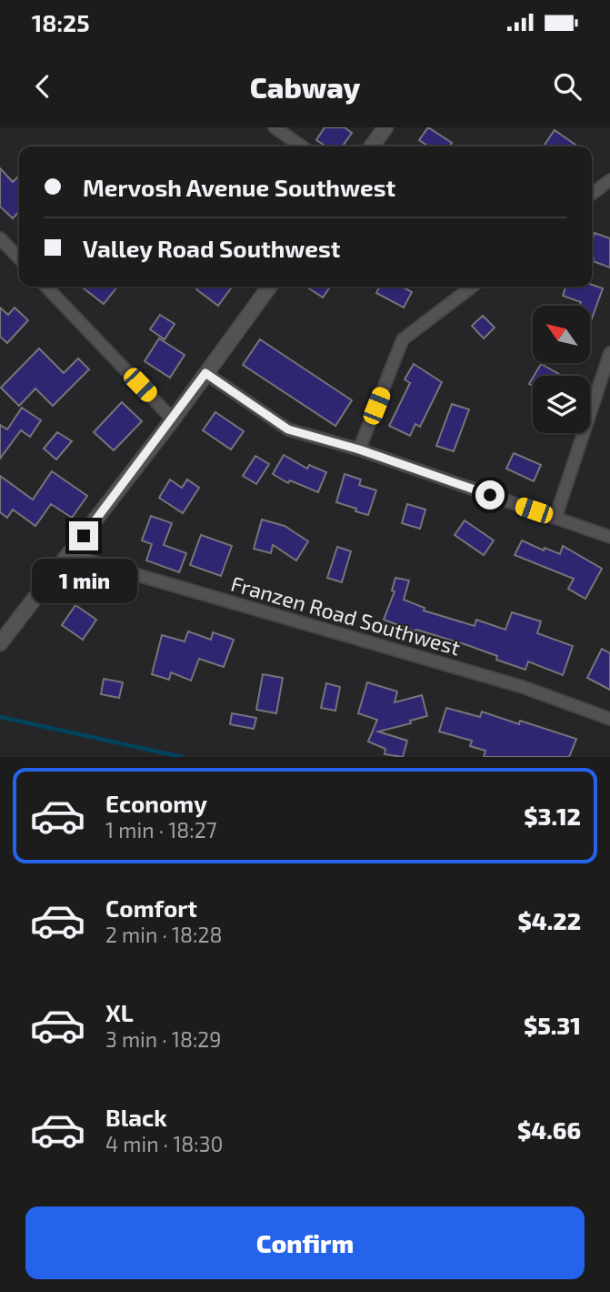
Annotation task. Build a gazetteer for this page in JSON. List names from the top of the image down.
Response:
{
  "streets": {
    "street": ["Franzen Road Southwest"]
  },
  "north": "top left",
  "page": {
    "status": "18:25",
    "header": "Cabway",
    "banner": ["Mervosh Avenue Southwest", "Valley Road Southwest"],
    "bubble": "1 min",
    "list": [
      {
        "name": "Economy",
        "note": "1 min · 18:27",
        "value": "$3.12"
      },
      {
        "name": "Comfort",
        "note": "2 min · 18:28",
        "value": "$4.22"
      },
      {
        "name": "XL",
        "note": "3 min · 18:29",
        "value": "$5.31"
      },
      {
        "name": "Black",
        "note": "4 min · 18:30",
        "value": "$4.66"
      }
    ],
    "buttons": "Confirm"
  }
}
